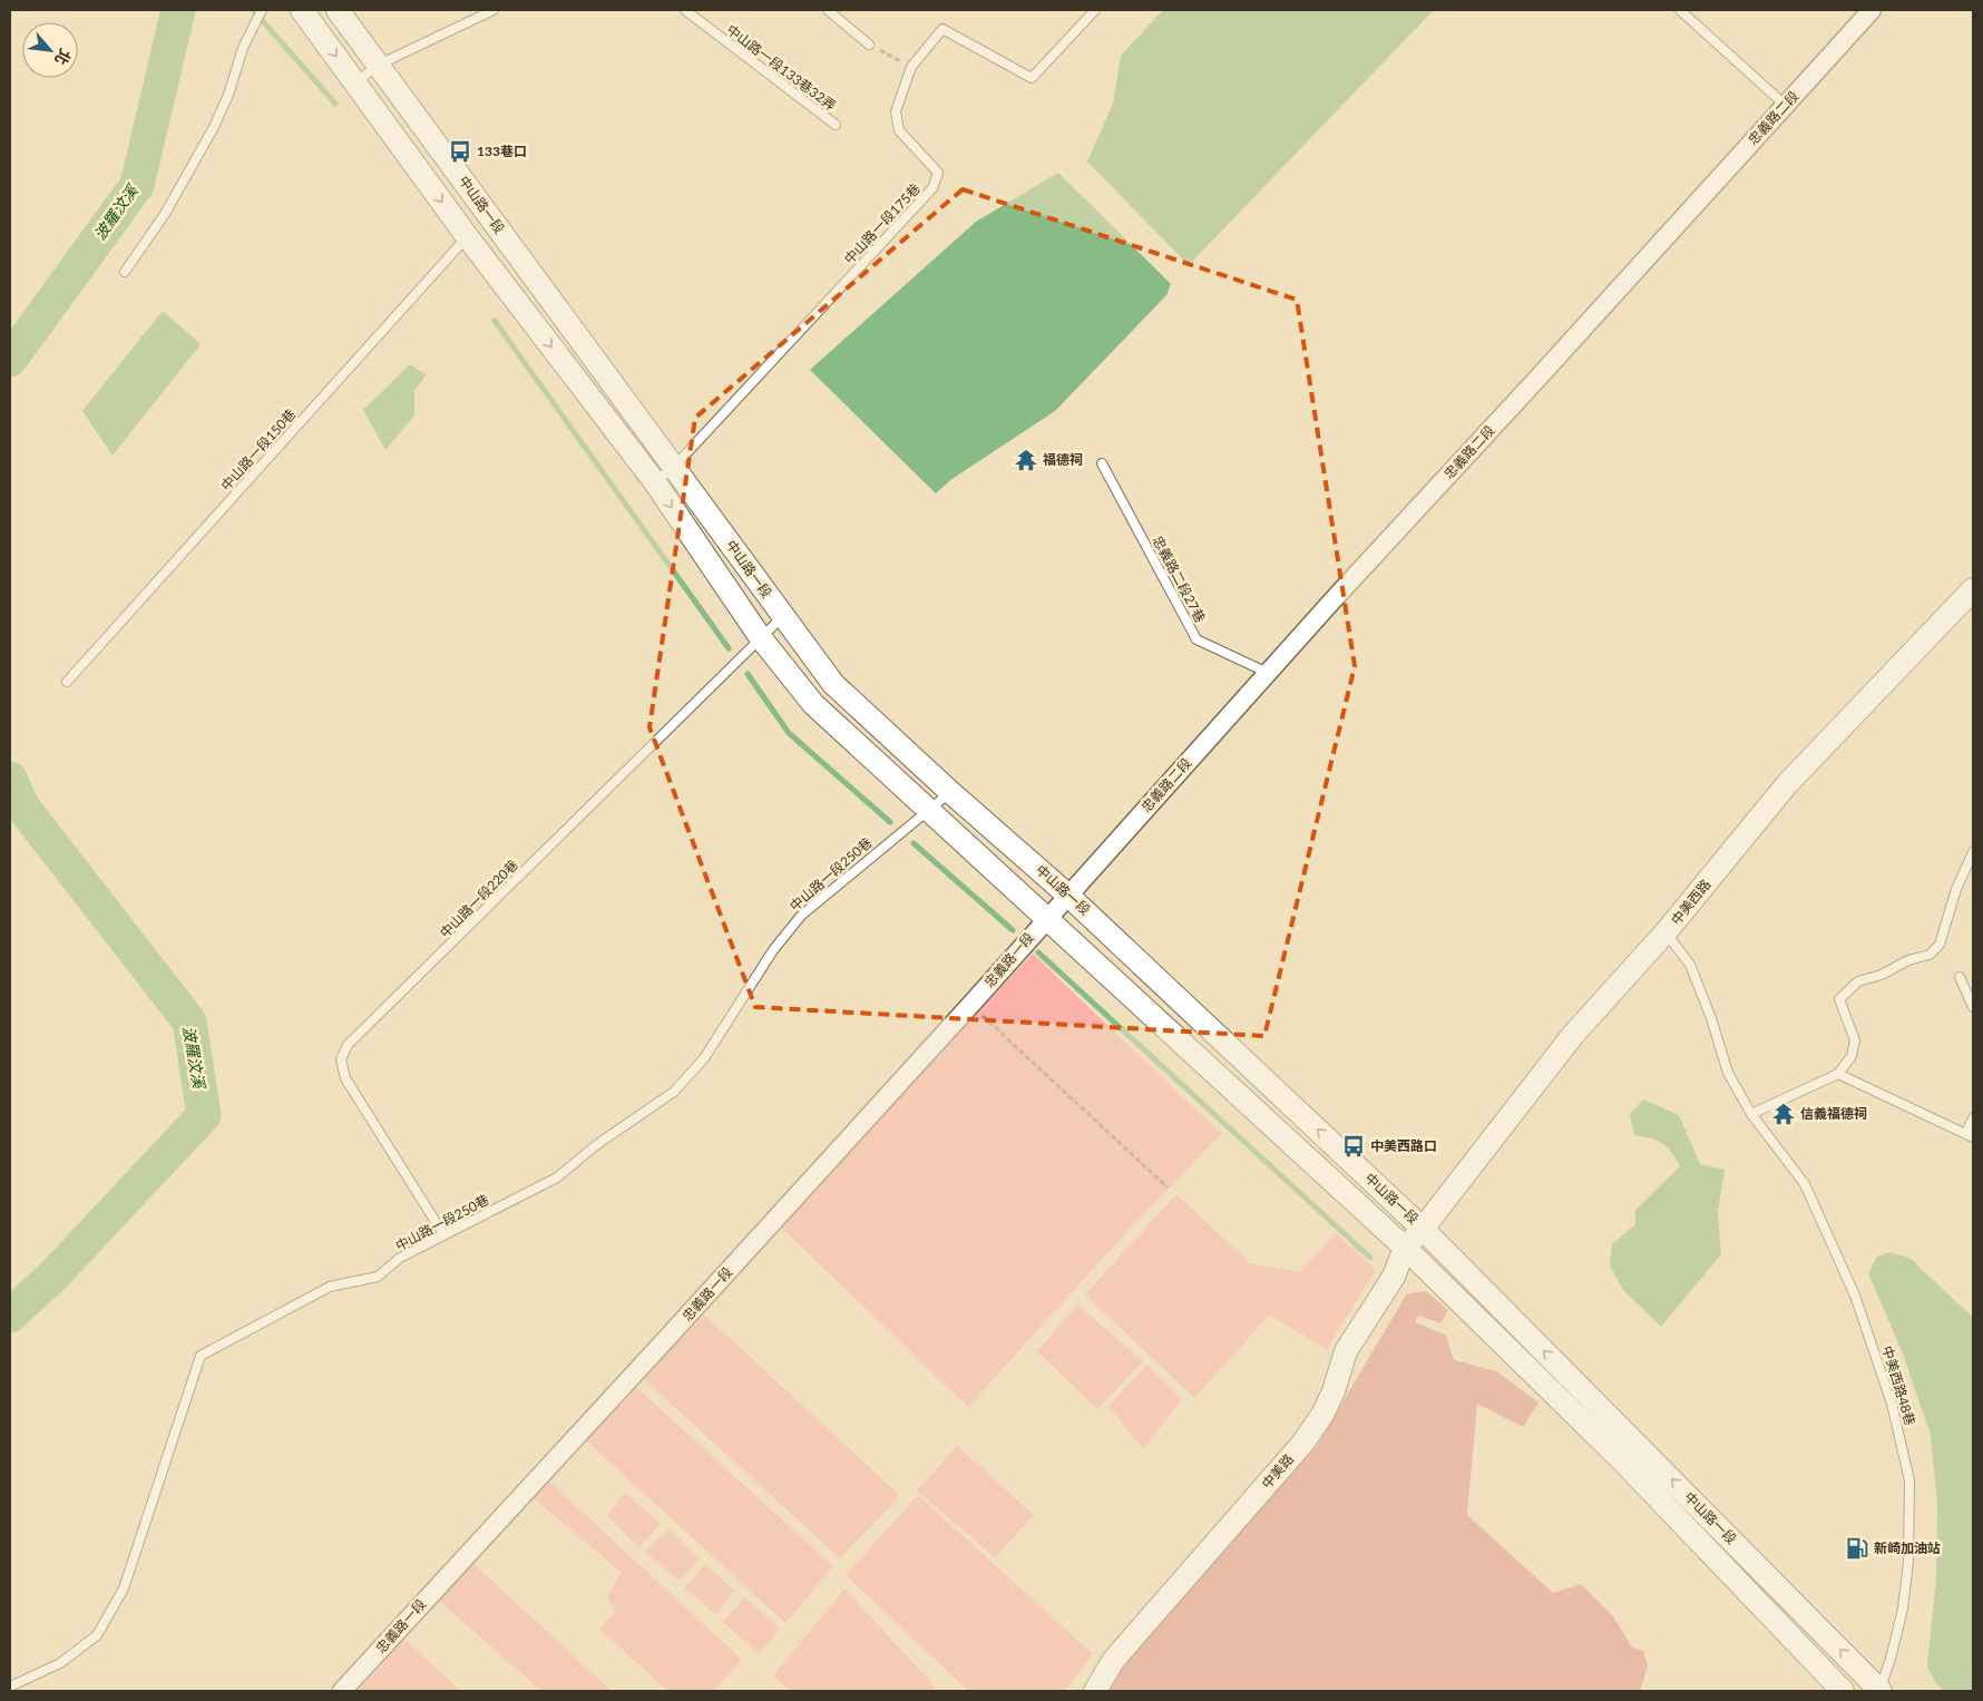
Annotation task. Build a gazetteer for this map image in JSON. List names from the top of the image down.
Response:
{
  "streets": {
    "street": [
      "忠義路二段",
      "中山路一段",
      "中美西路",
      "忠義路一段",
      "中美路"
    ],
    "lane": [
      "中山路一段133巷32弄",
      "中山路一段175巷",
      "中山路一段150巷",
      "忠義路二段27巷",
      "中山路一段250巷",
      "中山路一段220巷",
      "中美西路48巷"
    ]
  },
  "crossings": [
    ["忠義路二段", "中山路一段"],
    ["忠義路二段", "忠義路二段27巷"],
    ["忠義路二段", "忠義路一段"],
    ["中山路一段", "中山路一段175巷"],
    ["中山路一段", "中山路一段150巷"],
    ["中山路一段", "中山路一段250巷"],
    ["中山路一段", "中山路一段220巷"],
    ["中山路一段", "中美西路"],
    ["中山路一段", "忠義路一段"],
    ["中山路一段", "中美西路48巷"],
    ["中山路一段", "中美路"],
    ["中山路一段250巷", "中山路一段220巷"],
    ["中美西路", "中美西路48巷"],
    ["中美西路", "中美路"]
  ],
  "water": ["波羅汶溪"],
  "places": {
    "bus stop": ["133巷口", "中美西路口"],
    "temple": ["福德祠", "信義福德祠"],
    "fuel station": ["新崎加油站"]
  },
  "north": "bottom right"
}
